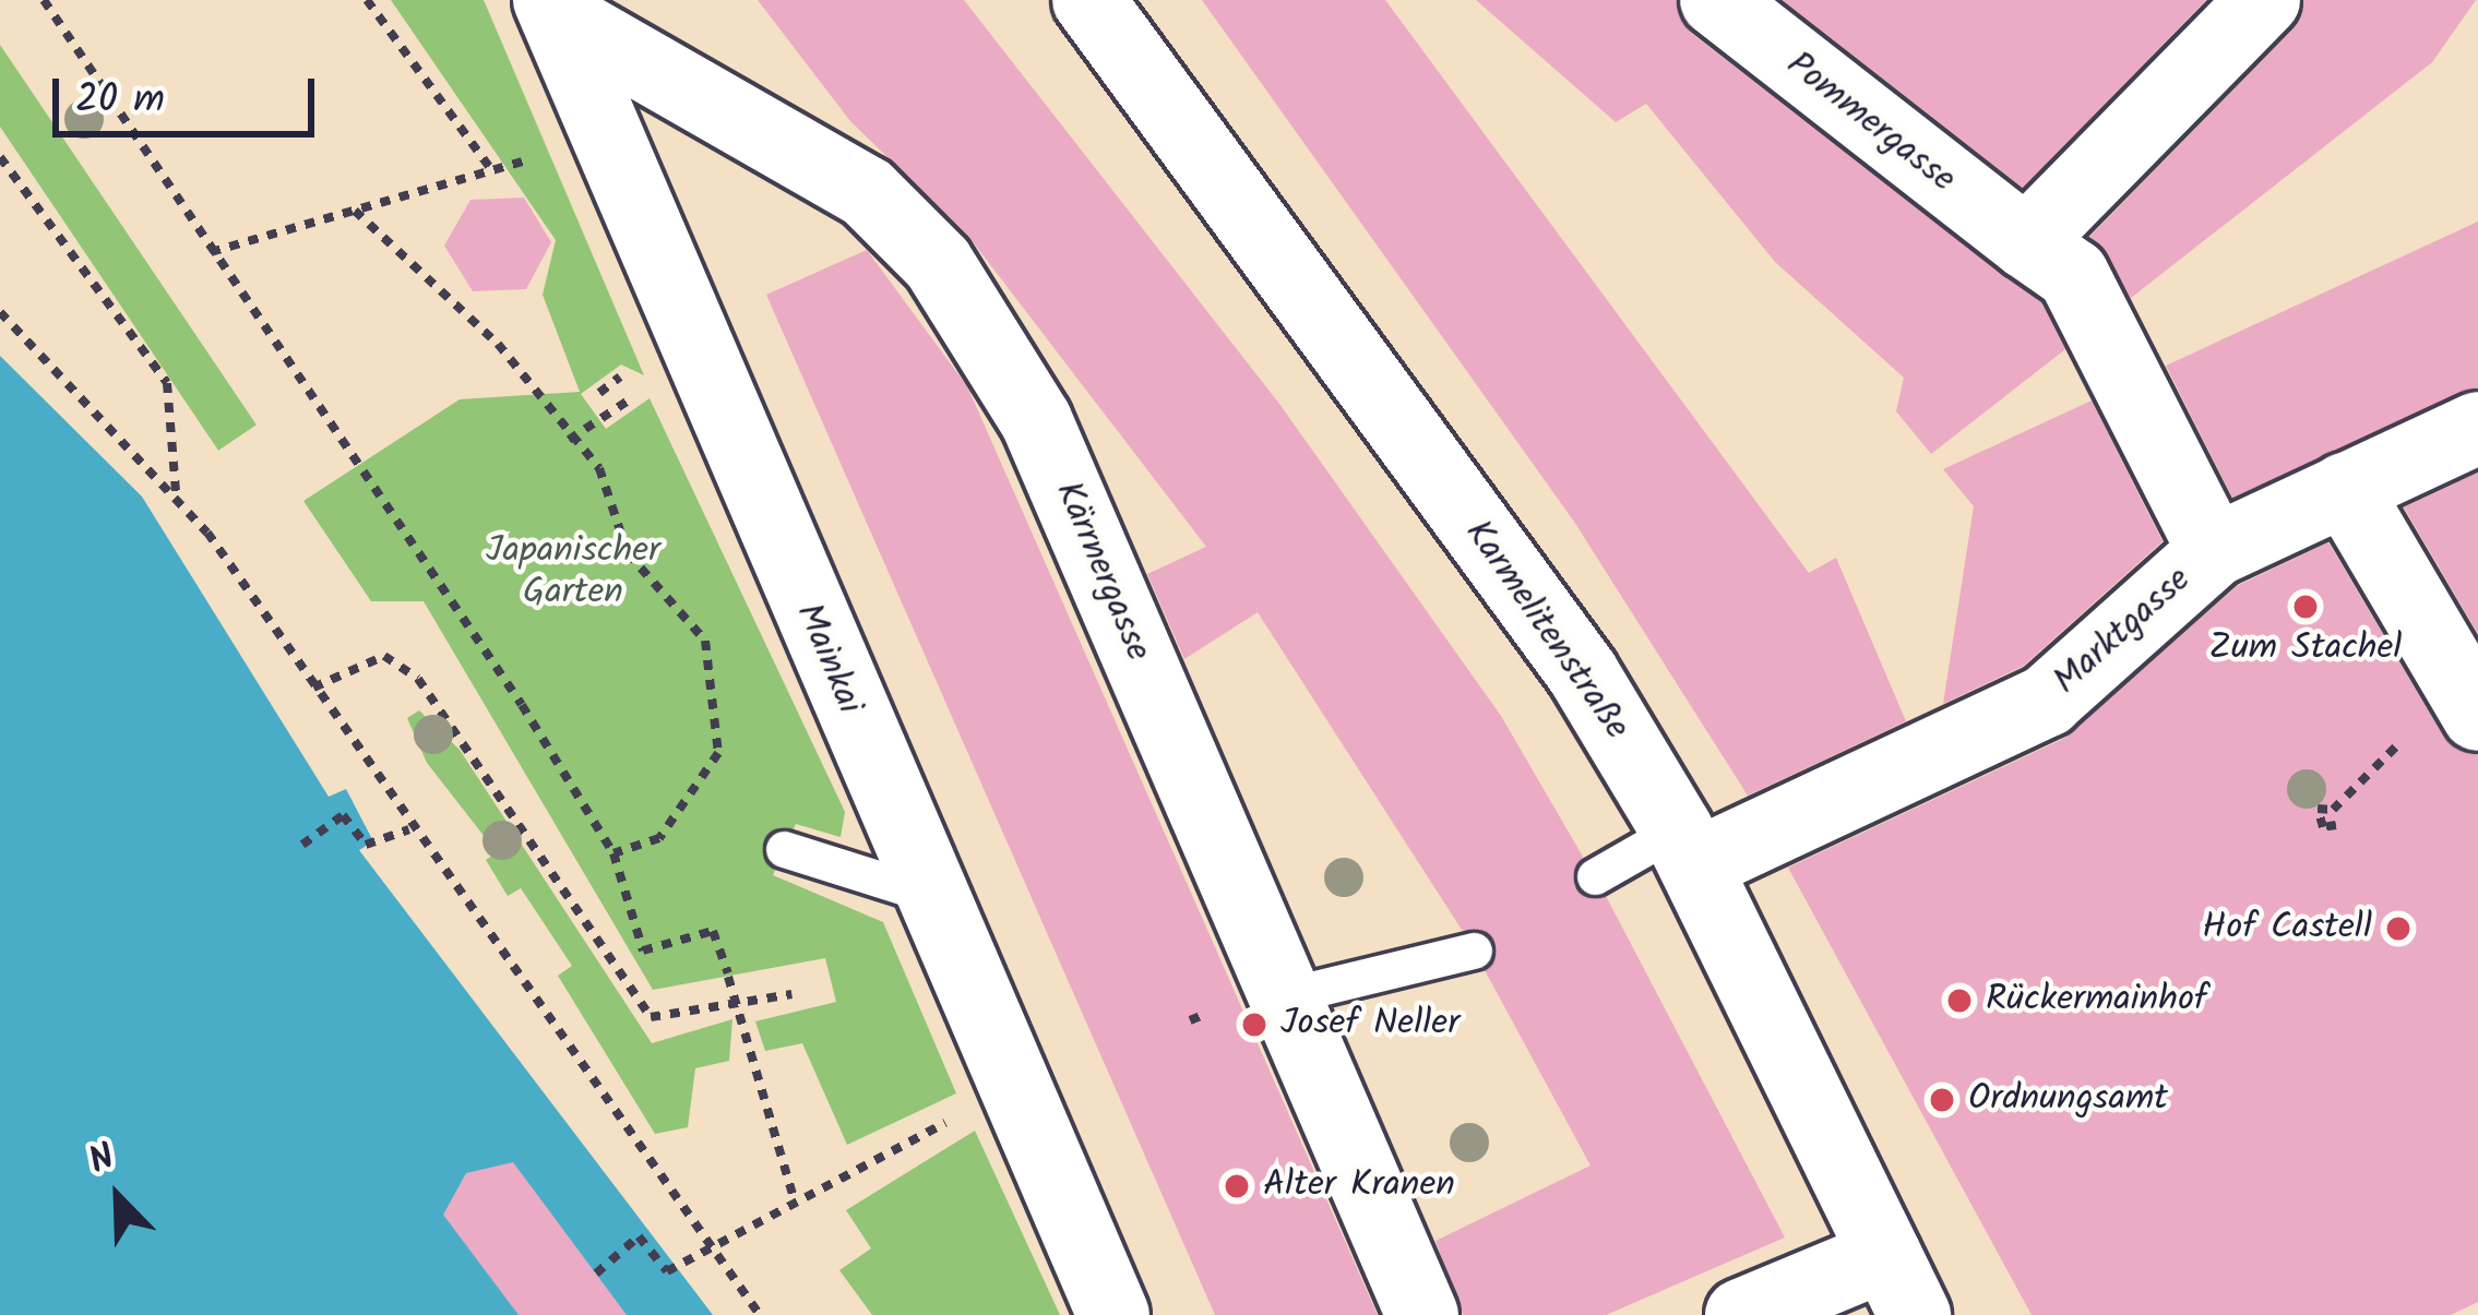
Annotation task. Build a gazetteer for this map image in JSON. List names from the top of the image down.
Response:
{
  "streets": {
    "street": [
      "Pommergasse",
      "Kärrnergasse",
      "Karmelitenstraße",
      "Marktgasse",
      "Mainkai"
    ]
  },
  "crossings": [
    ["Pommergasse", "Marktgasse"],
    ["Kärrnergasse", "Mainkai"],
    ["Karmelitenstraße", "Marktgasse"]
  ],
  "parks": ["Japanischer Garten"],
  "places": [
    "Zum Stachel",
    "Hof Castell",
    "Rückermainhof",
    "Josef Neller",
    "Ordnungsamt",
    "Alter Kranen"
  ],
  "scale_bar": "20 m",
  "north": "top left"
}
